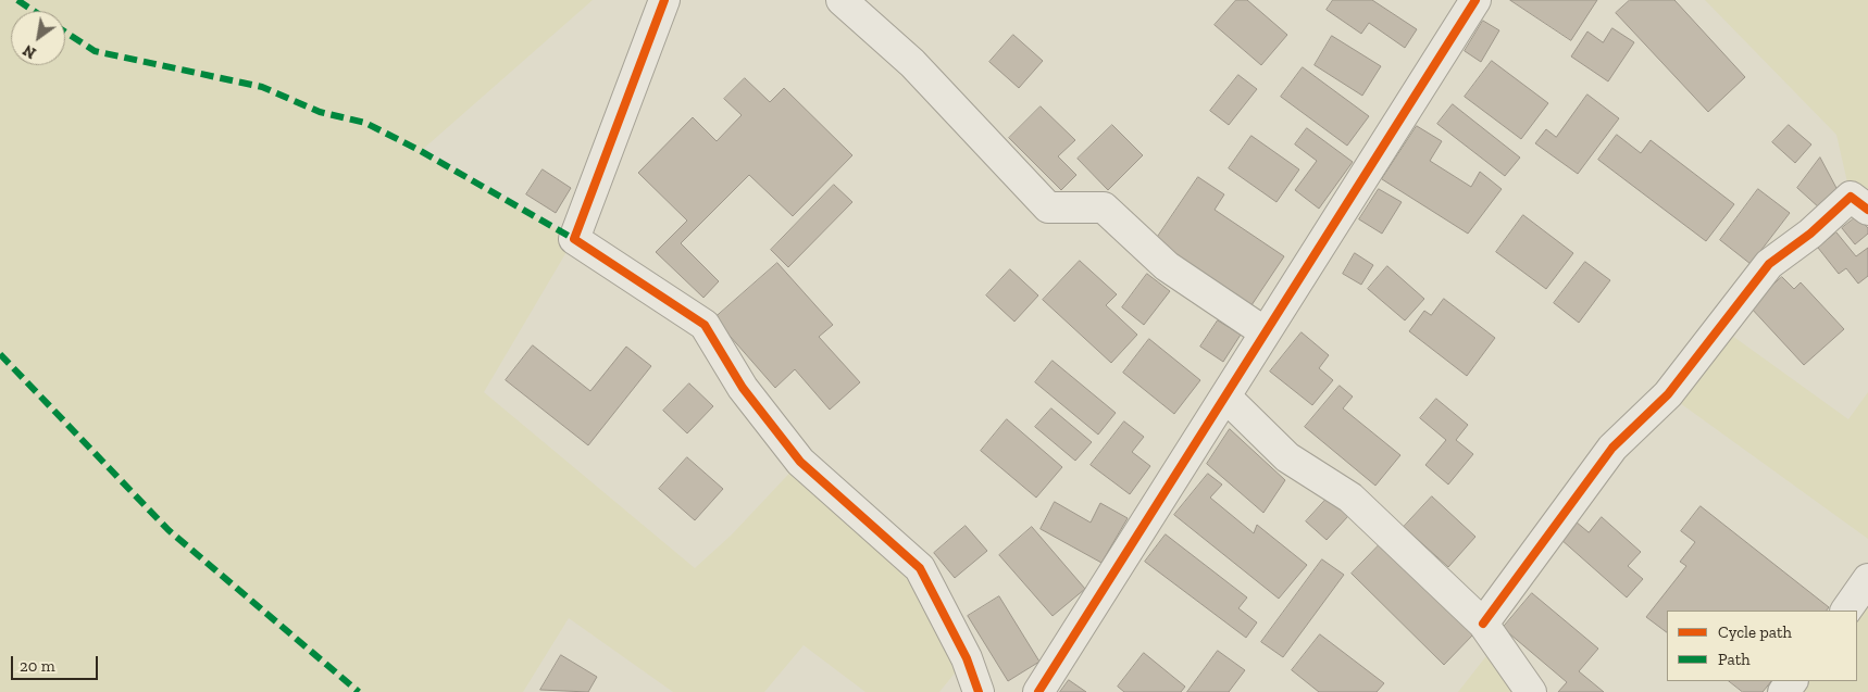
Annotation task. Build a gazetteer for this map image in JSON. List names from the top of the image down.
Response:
{
  "legend": ["Cycle path", "Path"],
  "scale_bar": "20 m",
  "north": "bottom left"
}
